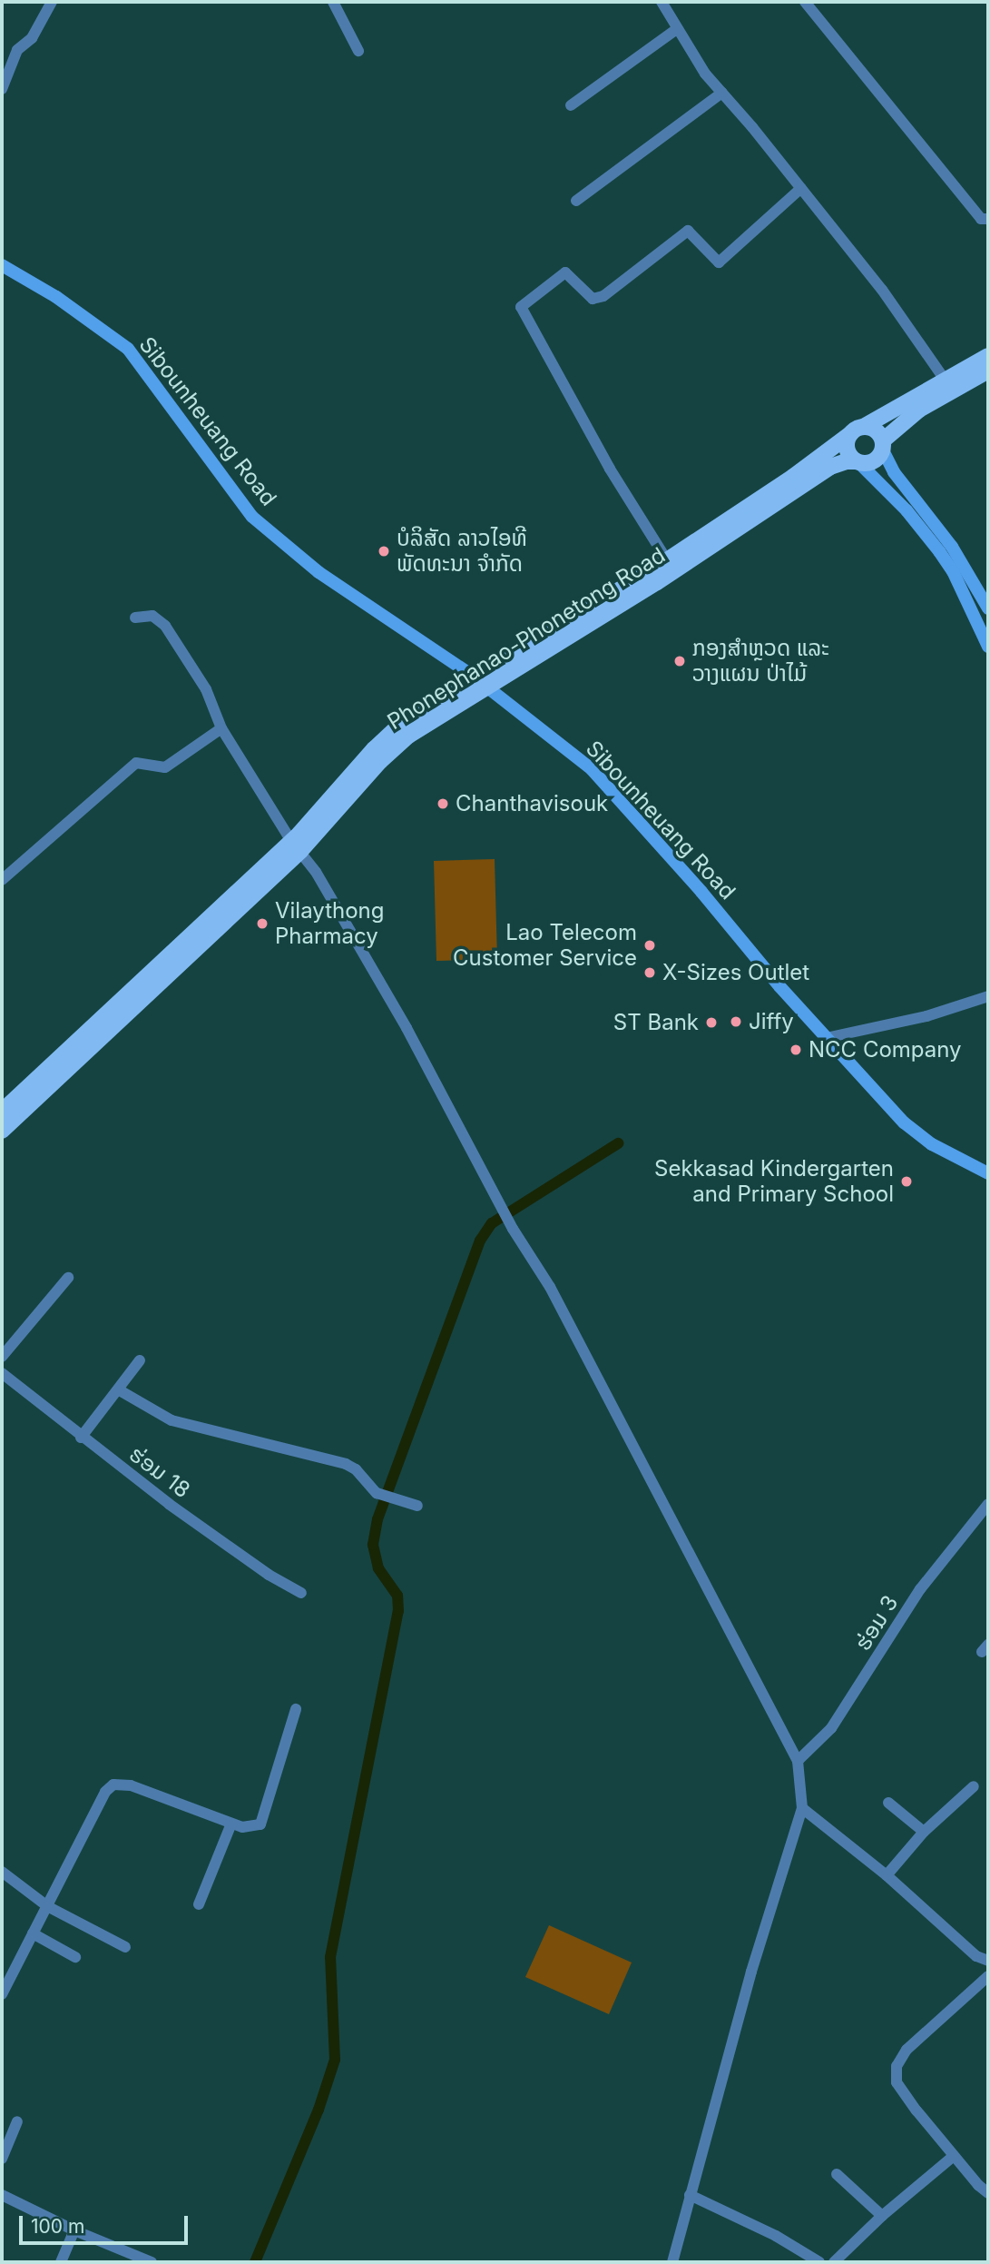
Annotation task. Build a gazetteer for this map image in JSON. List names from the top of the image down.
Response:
{
  "streets": {
    "main road": ["Phonephanao-Phonetong Road"],
    "street": ["Sibounheuang Road", "ຮ່ອມ 18", "ຮ່ອມ 3"]
  },
  "crossings": [
    ["Sibounheuang Road", "Phonephanao-Phonetong Road"]
  ],
  "places": [
    "ບໍລິສັດ ລາວໄອທີ ພັດທະນາ ຈຳກັດ",
    "ກອງສໍາຫຼວດ ແລະ ວາງແຜນ ປ່າໄມ້",
    "Chanthavisouk",
    "Vilaythong Pharmacy",
    "Lao Telecom Customer Service",
    "X-Sizes Outlet",
    "Jiffy",
    "ST Bank",
    "NCC Company",
    "Sekkasad Kindergarten and Primary School"
  ],
  "scale_bar": "100 m"
}
